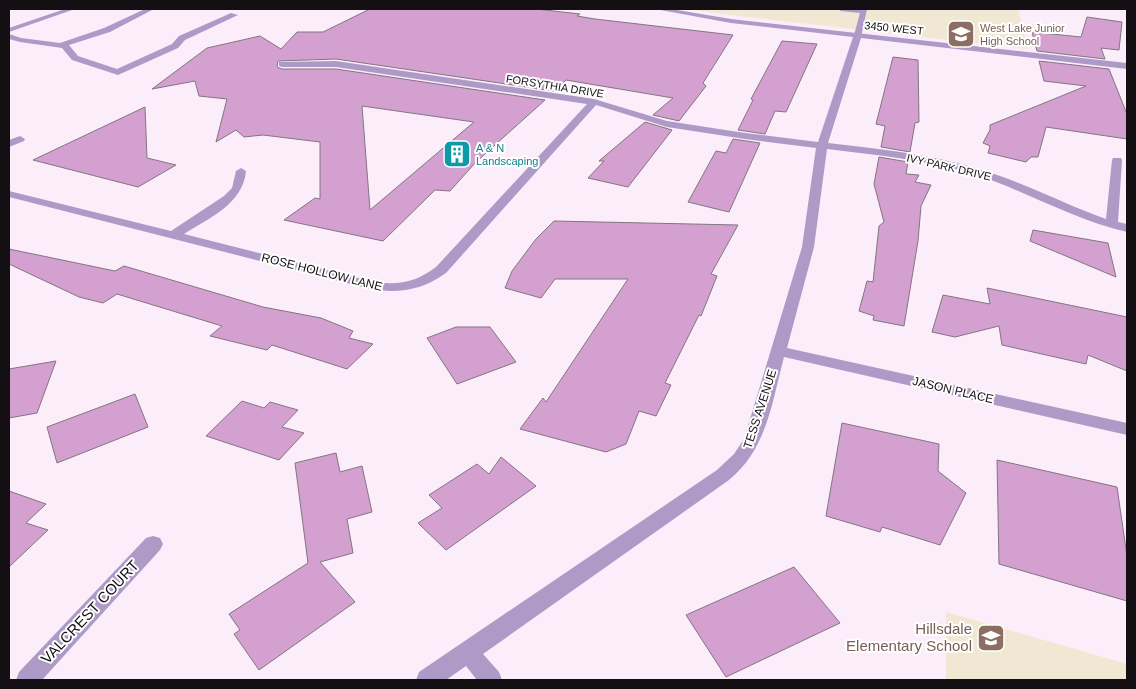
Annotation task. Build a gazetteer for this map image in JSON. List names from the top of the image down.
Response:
{
  "streets": {
    "street": [
      "3450 WEST",
      "FORSYTHIA DRIVE",
      "IVY PARK DRIVE",
      "ROSE HOLLOW LANE",
      "JASON PLACE",
      "TESS AVENUE",
      "VALCREST COURT"
    ]
  },
  "crossings": [
    ["3450 WEST", "TESS AVENUE"],
    ["FORSYTHIA DRIVE", "IVY PARK DRIVE"],
    ["FORSYTHIA DRIVE", "ROSE HOLLOW LANE"],
    ["FORSYTHIA DRIVE", "TESS AVENUE"],
    ["IVY PARK DRIVE", "TESS AVENUE"],
    ["JASON PLACE", "TESS AVENUE"]
  ],
  "places": {
    "school or university": ["West Lake Junior High School", "Hillsdale Elementary School"],
    "building": ["A & N Landscaping"]
  }
}
